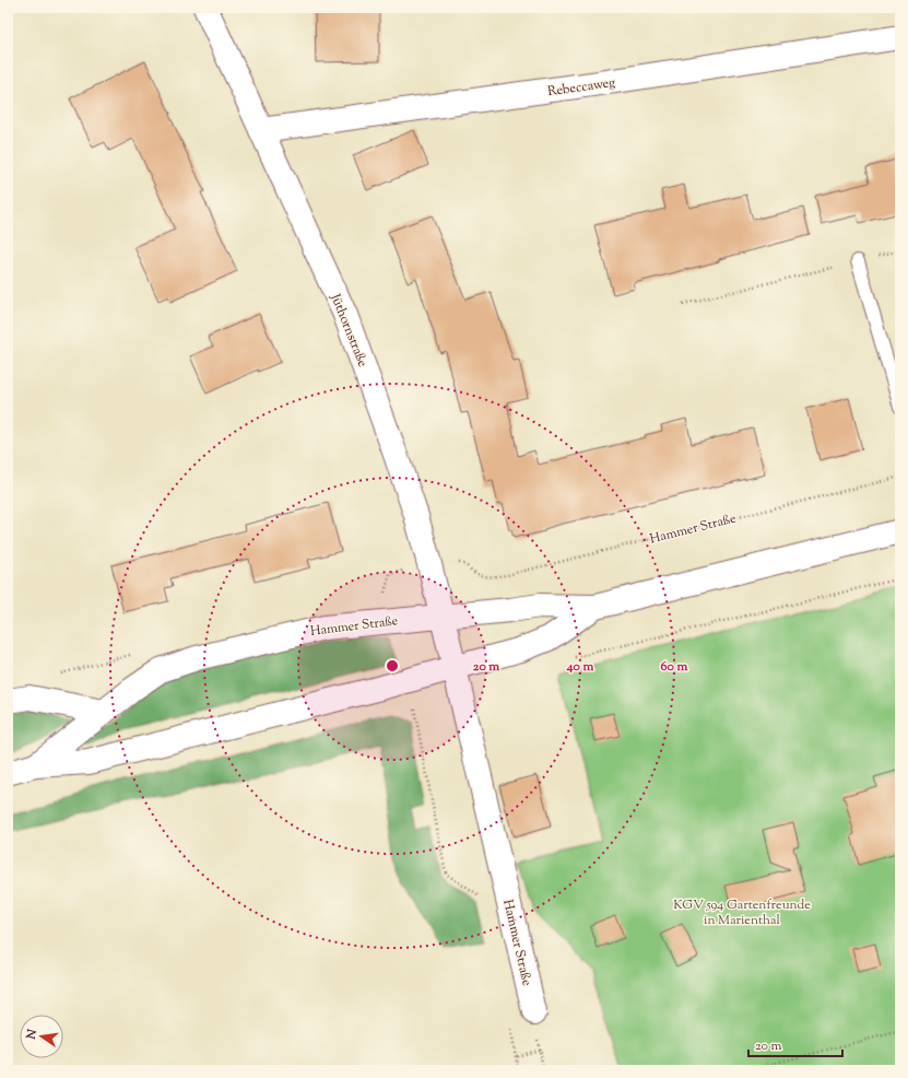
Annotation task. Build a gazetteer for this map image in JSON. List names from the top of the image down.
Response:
{
  "streets": {
    "street": ["Rebeccaweg", "Jüthornstraße", "Hammer Straße"]
  },
  "crossings": [
    ["Rebeccaweg", "Jüthornstraße"],
    ["Jüthornstraße", "Hammer Straße"]
  ],
  "parks": ["KGV 594 Gartenfreunde in Marienthal"],
  "scale_bar": "20 m",
  "north": "left",
  "rings": ["20 m", "40 m", "60 m"]
}
